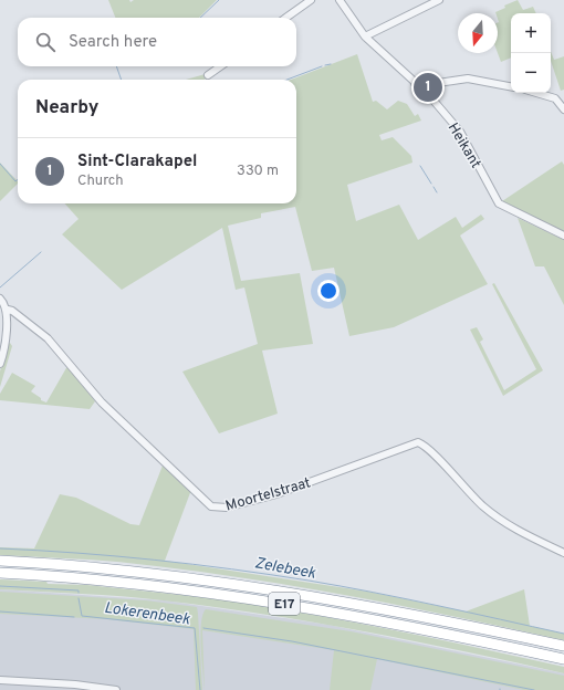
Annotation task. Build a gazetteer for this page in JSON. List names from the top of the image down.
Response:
{
  "streets": {
    "highway": ["E17"],
    "street": ["Heikant", "Moortelstraat"]
  },
  "water": ["Zelebeek", "Lokerenbeek"],
  "north": "bottom",
  "page": {
    "map_buttons": ["+", "−"],
    "search": "Search here",
    "pins": "1",
    "heading": "Nearby",
    "list": [
      {
        "mark": "1",
        "name": "Sint-Clarakapel",
        "note": "Church",
        "value": "330 m"
      }
    ]
  }
}
